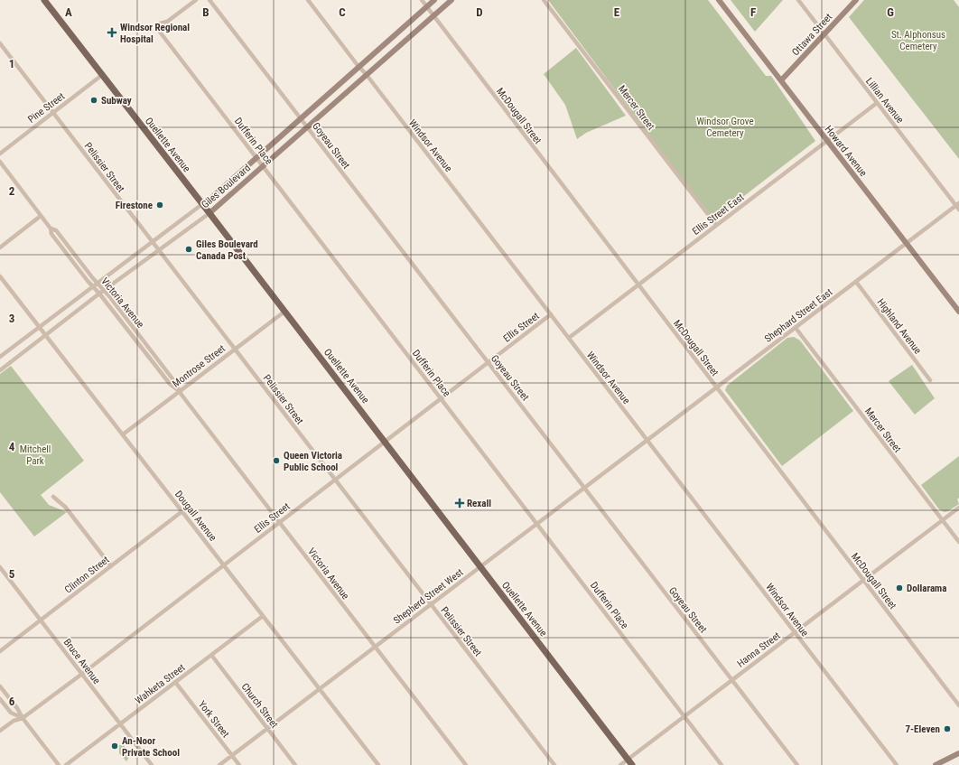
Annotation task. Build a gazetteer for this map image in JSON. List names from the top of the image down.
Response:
{
  "streets": {
    "main road": ["Ouellette Avenue"],
    "street": [
      "Ottawa Street",
      "Lillian Avenue",
      "Pine Street",
      "Mercer Street",
      "McDougall Street",
      "Dufferin Place",
      "Goyeau Street",
      "Windsor Avenue",
      "Howard Avenue",
      "Pelissier Street",
      "Giles Boulevard",
      "Ellis Street East",
      "Victoria Avenue",
      "Shephard Street East",
      "Highland Avenue",
      "Ellis Street",
      "Montrose Street",
      "Dougall Avenue",
      "Clinton Street",
      "Shepherd Street West",
      "Hanna Street",
      "Bruce Avenue",
      "Wahketa Street",
      "Church Street",
      "York Street"
    ]
  },
  "crossings": [
    ["Ottawa Street", "Lillian Avenue"],
    ["Ottawa Street", "Howard Avenue"],
    ["Lillian Avenue", "Ellis Street East"],
    ["Lillian Avenue", "Shephard Street East"],
    ["Pine Street", "Ouellette Avenue"],
    ["Pine Street", "Pelissier Street"],
    ["Mercer Street", "Ellis Street East"],
    ["Mercer Street", "Shephard Street East"],
    ["Mercer Street", "Hanna Street"],
    ["McDougall Street", "Giles Boulevard"],
    ["McDougall Street", "Ellis Street East"],
    ["McDougall Street", "Shephard Street East"],
    ["McDougall Street", "Hanna Street"],
    ["Dufferin Place", "Giles Boulevard"],
    ["Dufferin Place", "Ellis Street"],
    ["Dufferin Place", "Shepherd Street West"],
    ["Dufferin Place", "Hanna Street"],
    ["Ouellette Avenue", "Giles Boulevard"],
    ["Ouellette Avenue", "Ellis Street"],
    ["Ouellette Avenue", "Montrose Street"],
    ["Ouellette Avenue", "Shepherd Street West"],
    ["Ouellette Avenue", "Hanna Street"],
    ["Goyeau Street", "Giles Boulevard"],
    ["Goyeau Street", "Ellis Street"],
    ["Goyeau Street", "Shepherd Street West"],
    ["Goyeau Street", "Hanna Street"],
    ["Windsor Avenue", "Giles Boulevard"],
    ["Windsor Avenue", "Ellis Street East"],
    ["Windsor Avenue", "Shephard Street East"],
    ["Windsor Avenue", "Ellis Street"],
    ["Windsor Avenue", "Shepherd Street West"],
    ["Windsor Avenue", "Hanna Street"],
    ["Howard Avenue", "Ellis Street East"],
    ["Howard Avenue", "Shephard Street East"],
    ["Pelissier Street", "Giles Boulevard"],
    ["Pelissier Street", "Ellis Street"],
    ["Pelissier Street", "Montrose Street"],
    ["Pelissier Street", "Shepherd Street West"],
    ["Giles Boulevard", "Victoria Avenue"],
    ["Giles Boulevard", "Dougall Avenue"],
    ["Victoria Avenue", "Ellis Street"],
    ["Victoria Avenue", "Montrose Street"],
    ["Victoria Avenue", "Shepherd Street West"],
    ["Shephard Street East", "Highland Avenue"],
    ["Shephard Street East", "Shepherd Street West"],
    ["Ellis Street", "Dougall Avenue"],
    ["Ellis Street", "Bruce Avenue"],
    ["Montrose Street", "Dougall Avenue"],
    ["Dougall Avenue", "Clinton Street"],
    ["Dougall Avenue", "Shepherd Street West"],
    ["Dougall Avenue", "Wahketa Street"],
    ["Clinton Street", "Bruce Avenue"],
    ["Shepherd Street West", "Church Street"],
    ["Shepherd Street West", "York Street"],
    ["Bruce Avenue", "Wahketa Street"],
    ["Wahketa Street", "Church Street"],
    ["Wahketa Street", "York Street"]
  ],
  "parks": ["St. Alphonsus Cemetery", "Windsor Grove Cemetery", "Mitchell Park"],
  "places": {
    "health": ["Windsor Regional Hospital", "Rexall"],
    "other": [
      "Subway",
      "Firestone",
      "Giles Boulevard Canada Post",
      "Queen Victoria Public School",
      "Dollarama",
      "7-Eleven",
      "An-Noor Private School"
    ]
  },
  "grid": {
    "columns": [
      "A",
      "B",
      "C",
      "D",
      "E",
      "F",
      "G"
    ],
    "rows": [
      "1",
      "2",
      "3",
      "4",
      "5",
      "6"
    ]
  }
}
